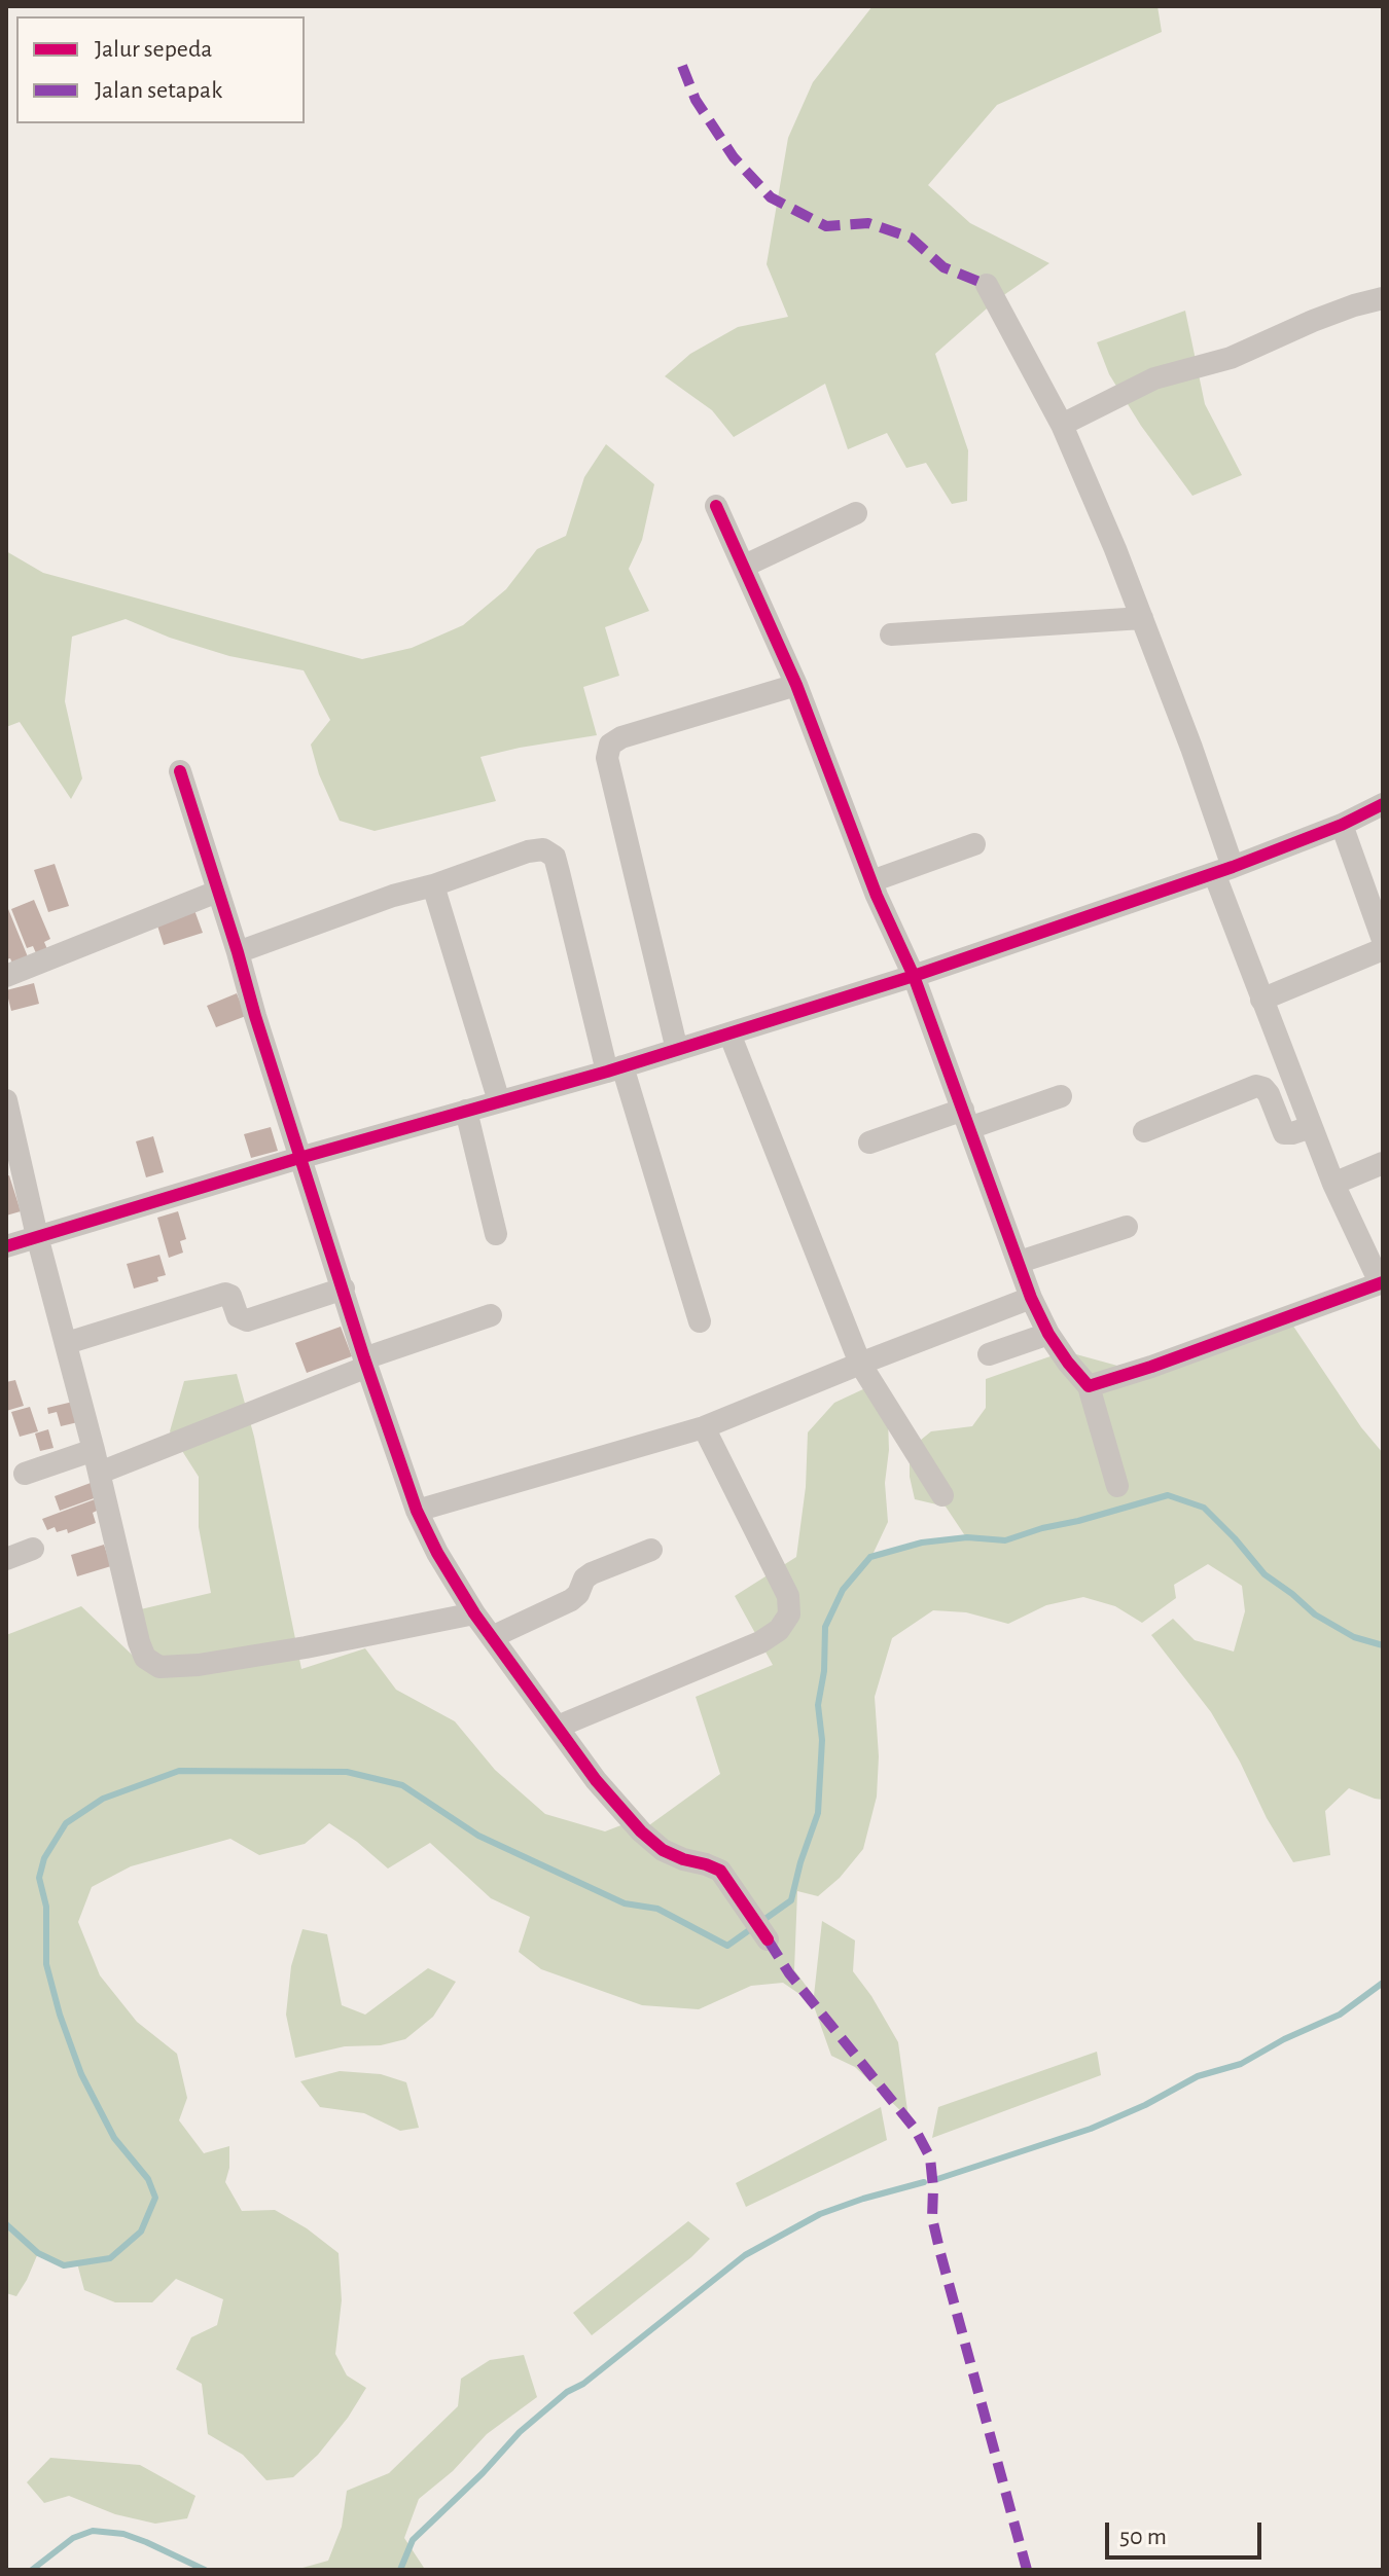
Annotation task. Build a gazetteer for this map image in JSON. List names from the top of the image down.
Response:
{
  "legend": ["Jalur sepeda", "Jalan setapak"],
  "scale_bar": "50 m"
}
